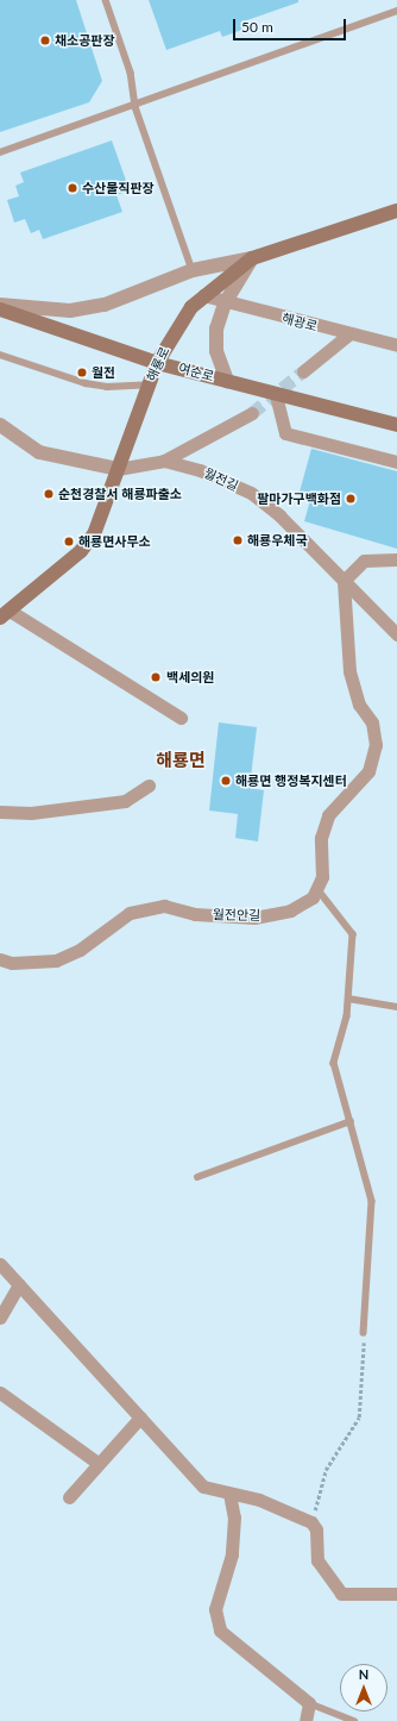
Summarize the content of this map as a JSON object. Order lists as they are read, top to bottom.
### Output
{
  "streets": {
    "main road": ["해룡로", "여순로"],
    "street": ["해광로", "월전길", "월전안길"]
  },
  "crossings": [
    ["해광로", "해룡로"],
    ["해룡로", "여순로"],
    ["해룡로", "월전길"]
  ],
  "districts": ["해룡면"],
  "places": [
    "채소공판장",
    "수산물직판장",
    "월전",
    "순천경찰서 해룡파출소",
    "팔마가구백화점",
    "해룡우체국",
    "해룡면사무소",
    "백세의원",
    "해룡면 행정복지센터"
  ],
  "scale_bar": "50 m",
  "north": "top"
}
